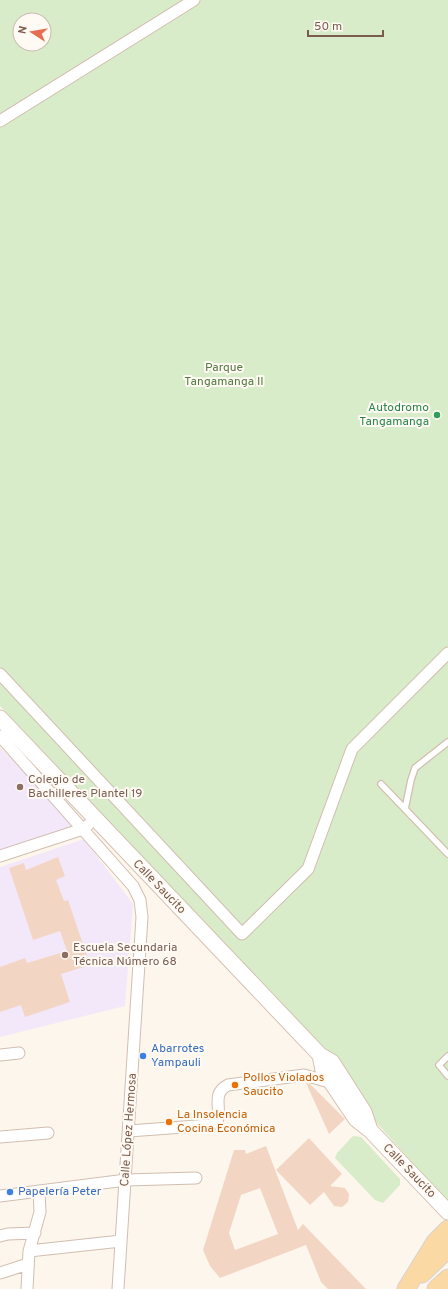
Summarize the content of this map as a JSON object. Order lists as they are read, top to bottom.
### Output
{
  "streets": {
    "street": ["Calle Saucito", "Calle López Hermosa"]
  },
  "crossings": [
    ["Calle Saucito", "Calle López Hermosa"]
  ],
  "parks": ["Parque Tangamanga II"],
  "places": [
    "Autodromo Tangamanga",
    "Colegio de Bachilleres Plantel 19",
    "Escuela Secundaria Técnica Número 68",
    "Abarrotes Yampauli",
    "Pollos Violados Saucito",
    "La Insolencia Cocina Económica",
    "Papelería Peter"
  ],
  "scale_bar": "50 m",
  "north": "left"
}
